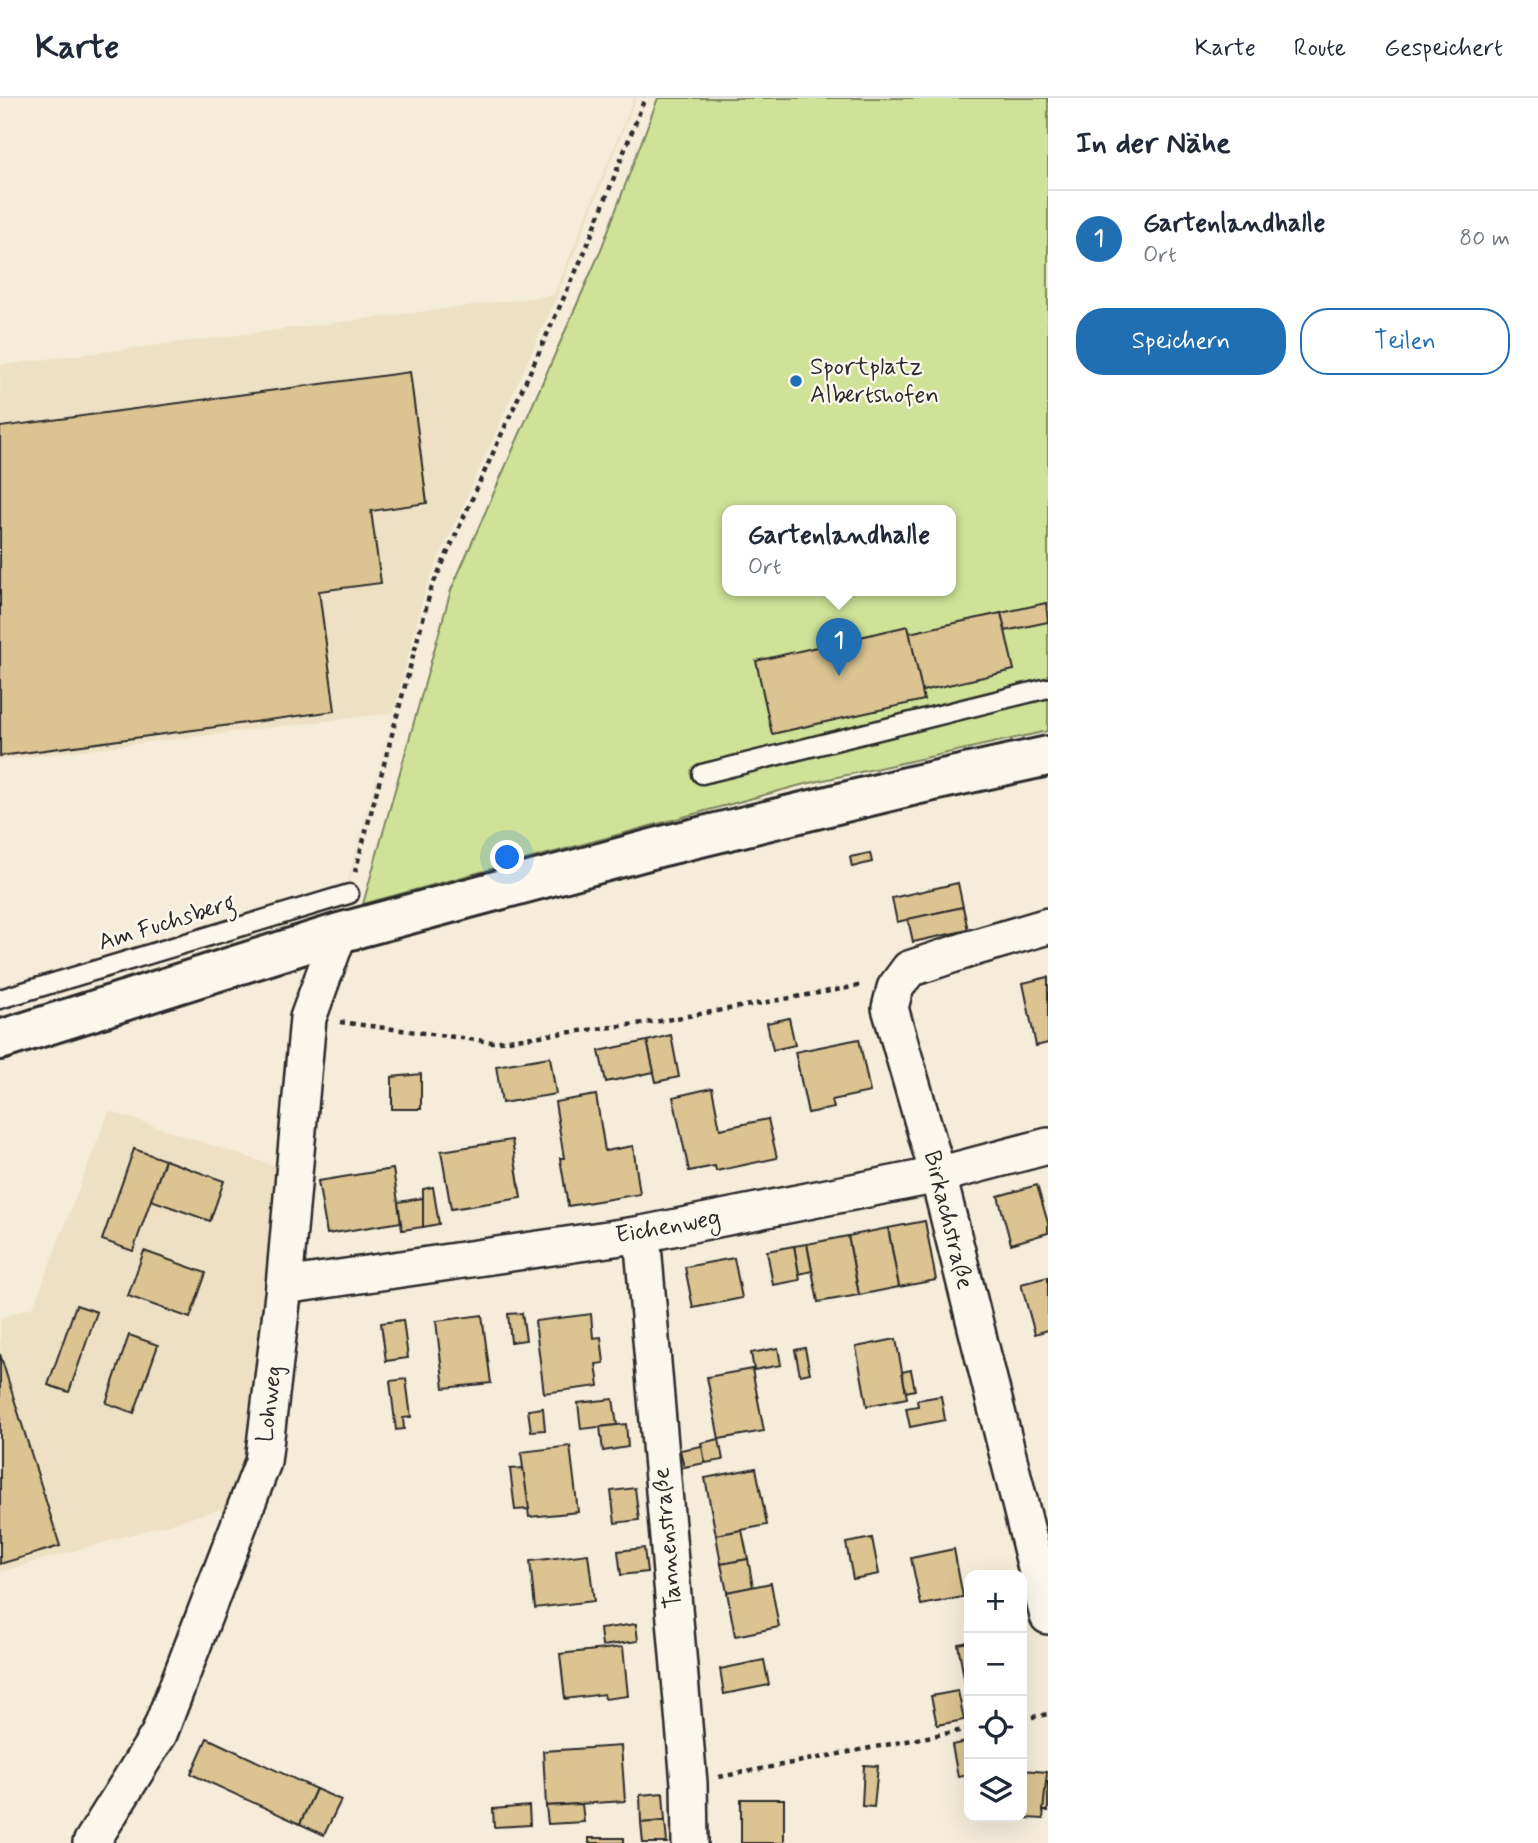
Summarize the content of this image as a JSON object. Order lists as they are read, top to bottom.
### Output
{
  "streets": {
    "street": [
      "Birkachstraße",
      "Eichenweg",
      "Lohweg",
      "Tannenstraße"
    ],
    "lane": ["Am Fuchsberg"]
  },
  "crossings": [
    ["Birkachstraße", "Eichenweg"],
    ["Eichenweg", "Lohweg"],
    ["Eichenweg", "Tannenstraße"]
  ],
  "places": ["Sportplatz Albertshofen"],
  "page": {
    "header": "Karte",
    "nav": ["Karte", "Route", "Gespeichert"],
    "heading": "In der Nähe",
    "list": [
      {
        "mark": "1",
        "name": "Gartenlandhalle",
        "note": "Ort",
        "value": "80 m"
      }
    ],
    "buttons": ["Speichern", "Teilen"],
    "popup": ["Gartenlandhalle", "Ort"],
    "pins": "1",
    "map_buttons": ["+", "−"]
  }
}
